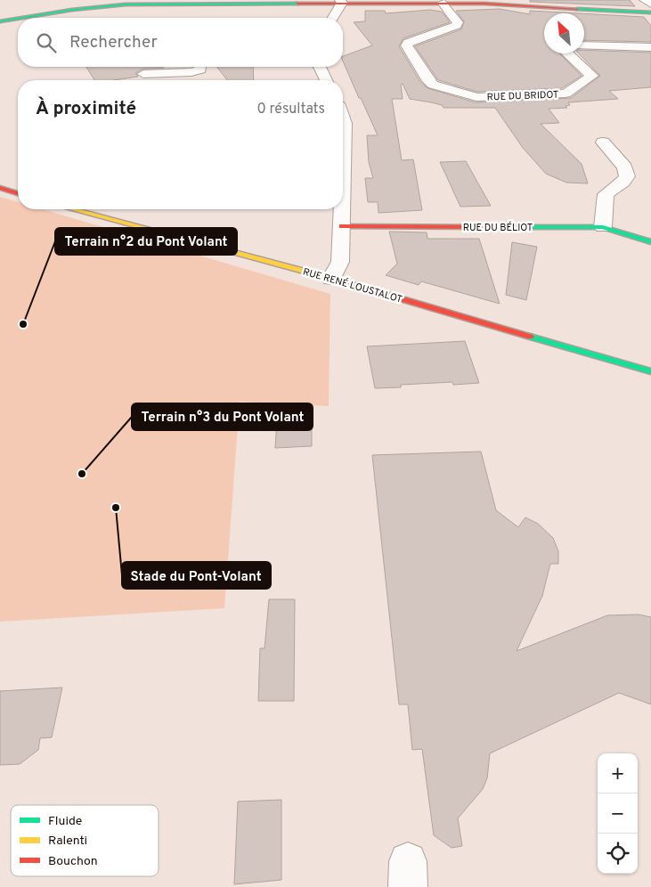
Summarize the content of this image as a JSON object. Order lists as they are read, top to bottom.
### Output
{
  "streets": {
    "street": ["RUE DU BRIDOT", "RUE DU BÉLIOT", "RUE RENÉ LOUSTALOT"]
  },
  "places": ["Terrain n°2 du Pont Volant", "Terrain n°3 du Pont Volant", "Stade du Pont-Volant"],
  "legend": ["Fluide", "Ralenti", "Bouchon"],
  "north": "top left",
  "page": {
    "search": "Rechercher",
    "heading": ["À proximité", "0 résultats"],
    "map_buttons": ["+", "−"]
  }
}
